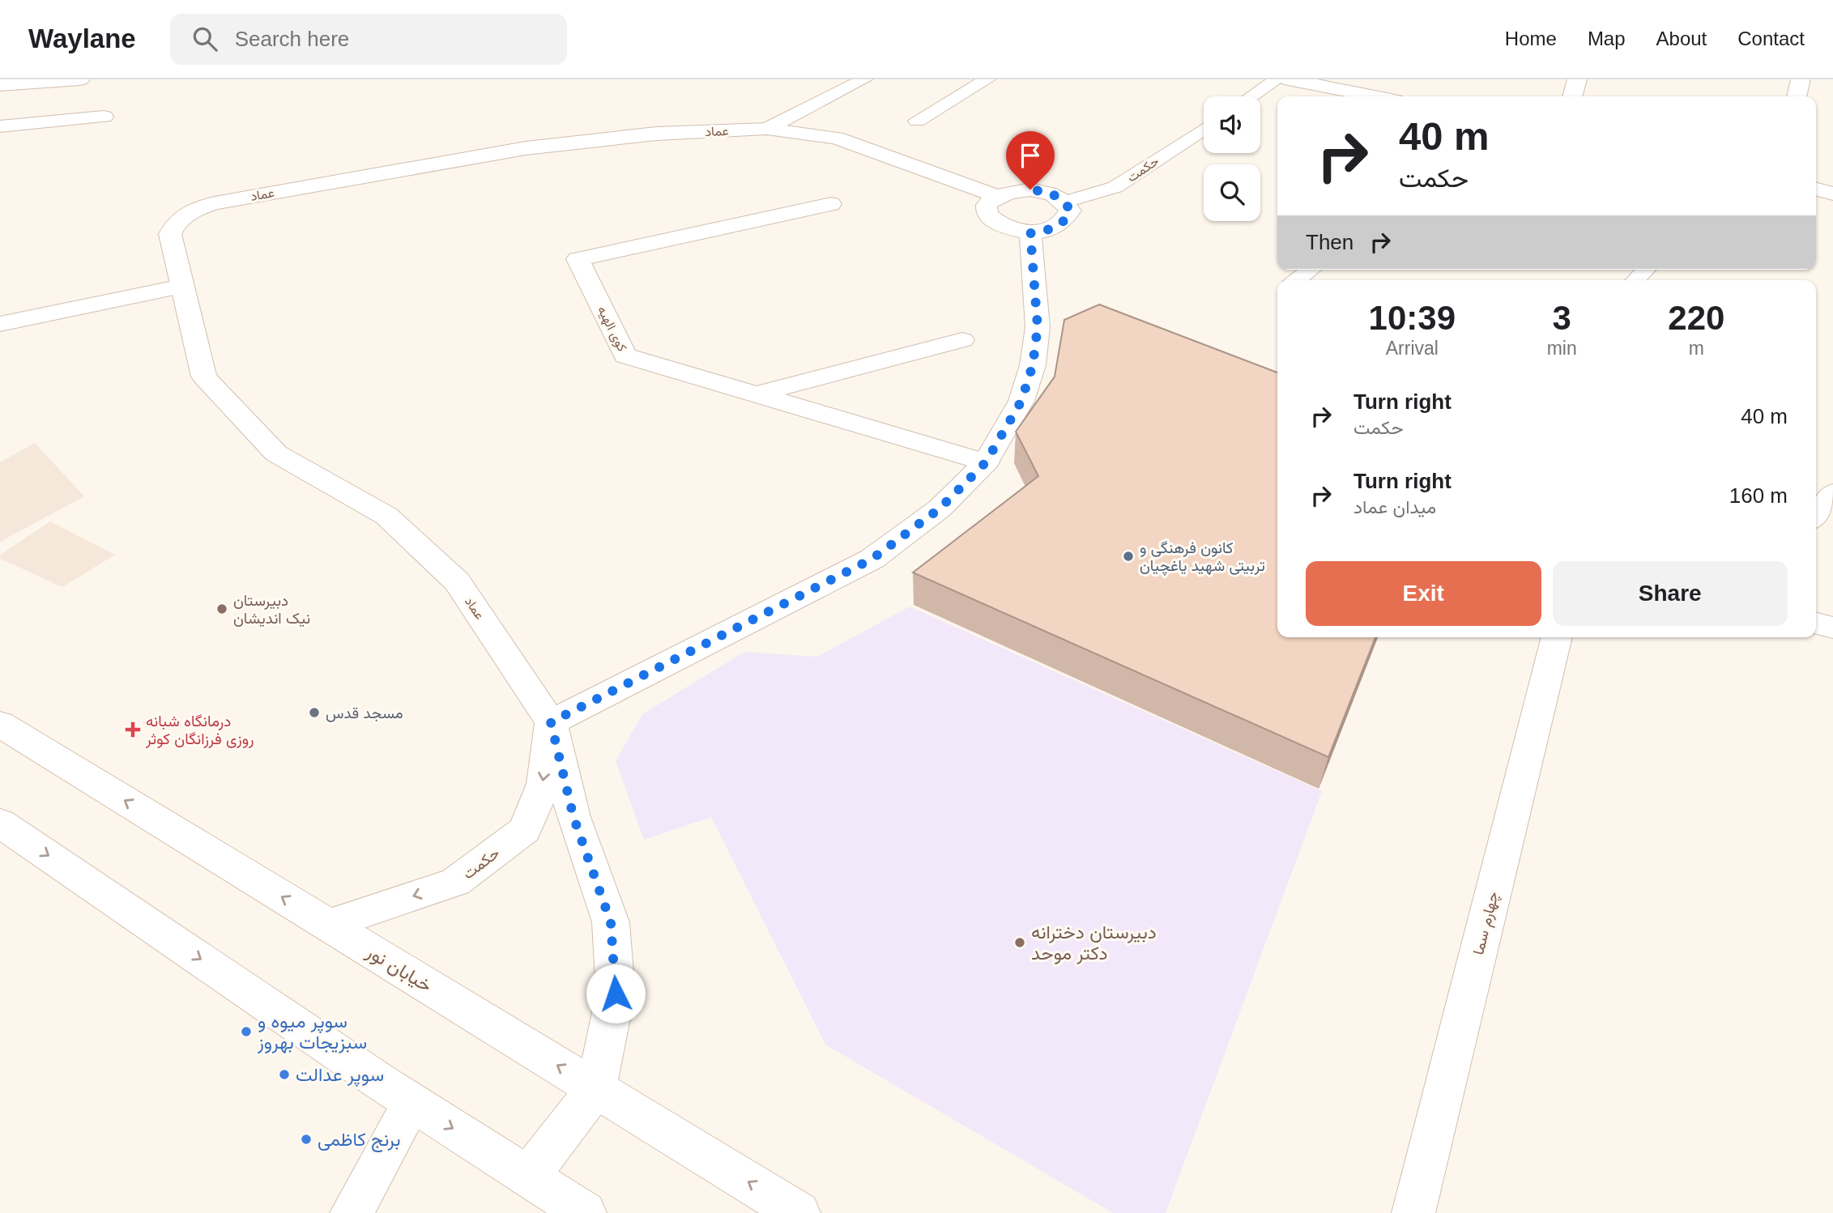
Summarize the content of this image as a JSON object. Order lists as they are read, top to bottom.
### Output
{
  "streets": {
    "street": [
      "عماد",
      "حکمت",
      "کوی الهیه",
      "چهارم سما",
      "خیابان نور"
    ]
  },
  "crossings": [
    ["عماد", "حکمت"],
    ["حکمت", "خیابان نور"]
  ],
  "one_way": ["حکمت"],
  "places": {
    "other": [
      "کانون فرهنگی و تربیتی شهید یاغچیان",
      "دبیرستان نیک اندیشان",
      "مسجد قدس",
      "دبیرستان دخترانه دکتر موحد",
      "سوپر میوه و سبزیجات بهروز",
      "سوپر عدالت",
      "برنج کاظمی"
    ],
    "health": ["درمانگاه شبانه روزی فرزانگان کوثر"]
  },
  "page": {
    "header": "Waylane",
    "search": "Search here",
    "nav": [
      "Home",
      "Map",
      "About",
      "Contact"
    ],
    "turn": ["40 m", "حکمت"],
    "then": "Then",
    "eta": [
      "10:39",
      "Arrival",
      "3",
      "min",
      "220",
      "m"
    ],
    "list": [
      {
        "name": "Turn right",
        "note": "حکمت",
        "value": "40 m"
      },
      {
        "name": "Turn right",
        "note": "میدان عماد",
        "value": "160 m"
      }
    ],
    "buttons": ["Exit", "Share"]
  }
}
